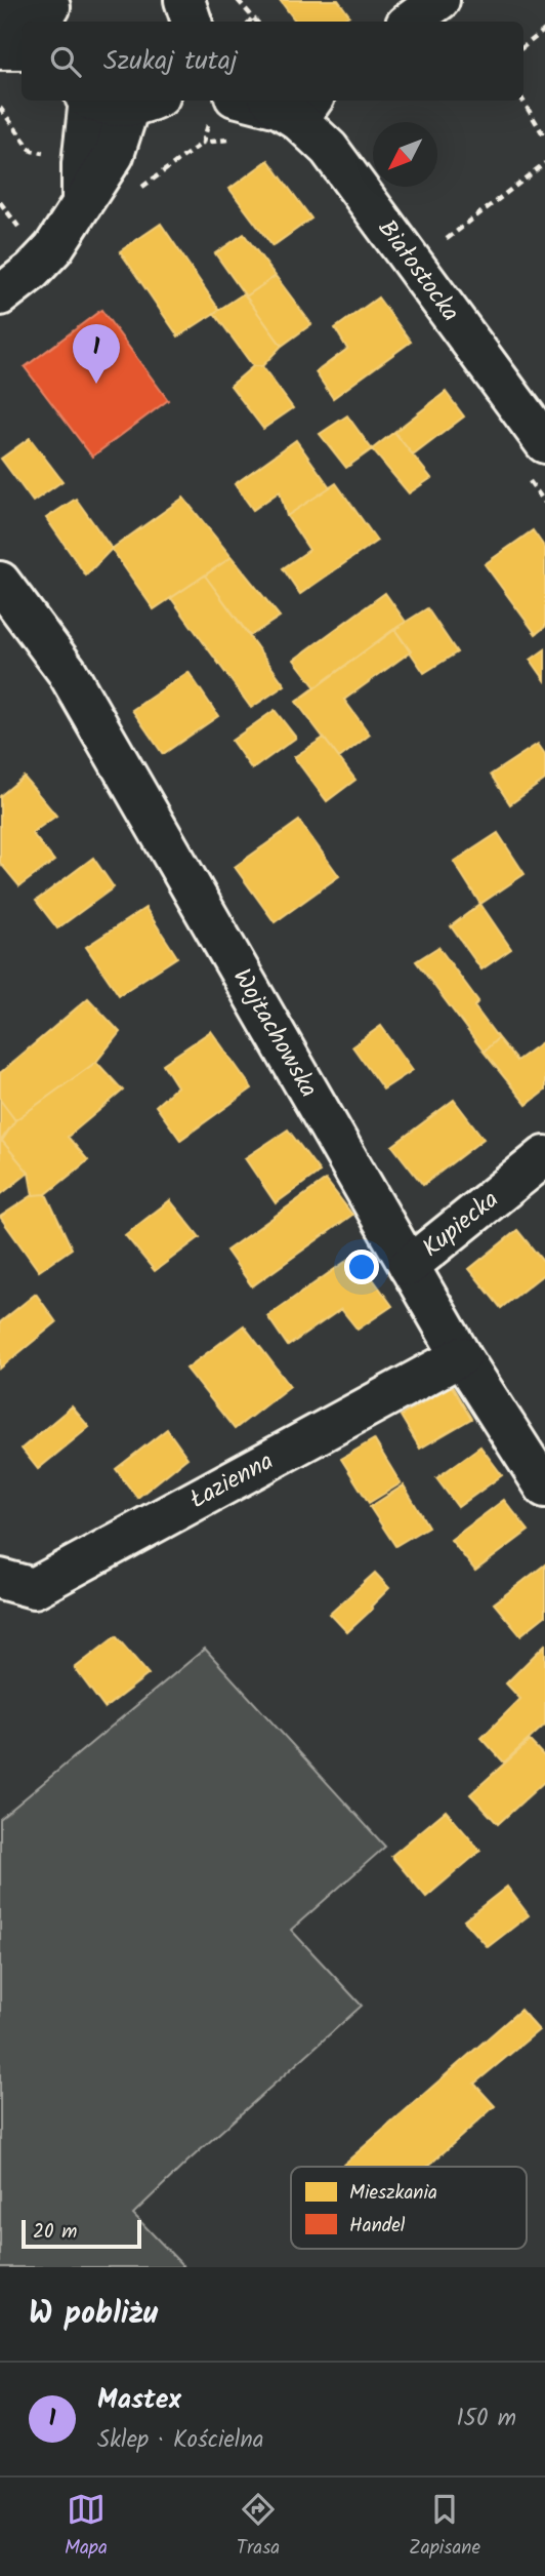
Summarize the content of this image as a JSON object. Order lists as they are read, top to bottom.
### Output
{
  "streets": {
    "street": [
      "Białostocka",
      "Wojtachowska",
      "Kupiecka",
      "Łazienna"
    ]
  },
  "crossings": [
    ["Wojtachowska", "Kupiecka"],
    ["Wojtachowska", "Łazienna"]
  ],
  "legend": ["Mieszkania", "Handel"],
  "scale_bar": "20 m",
  "north": "bottom left",
  "page": {
    "search": "Szukaj tutaj",
    "pins": "1",
    "scale": "20 m",
    "heading": "W pobliżu",
    "list": [
      {
        "mark": "1",
        "name": "Mastex",
        "note": "Sklep · Kościelna",
        "value": "150 m"
      }
    ],
    "nav": ["Mapa", "Trasa", "Zapisane"]
  }
}
